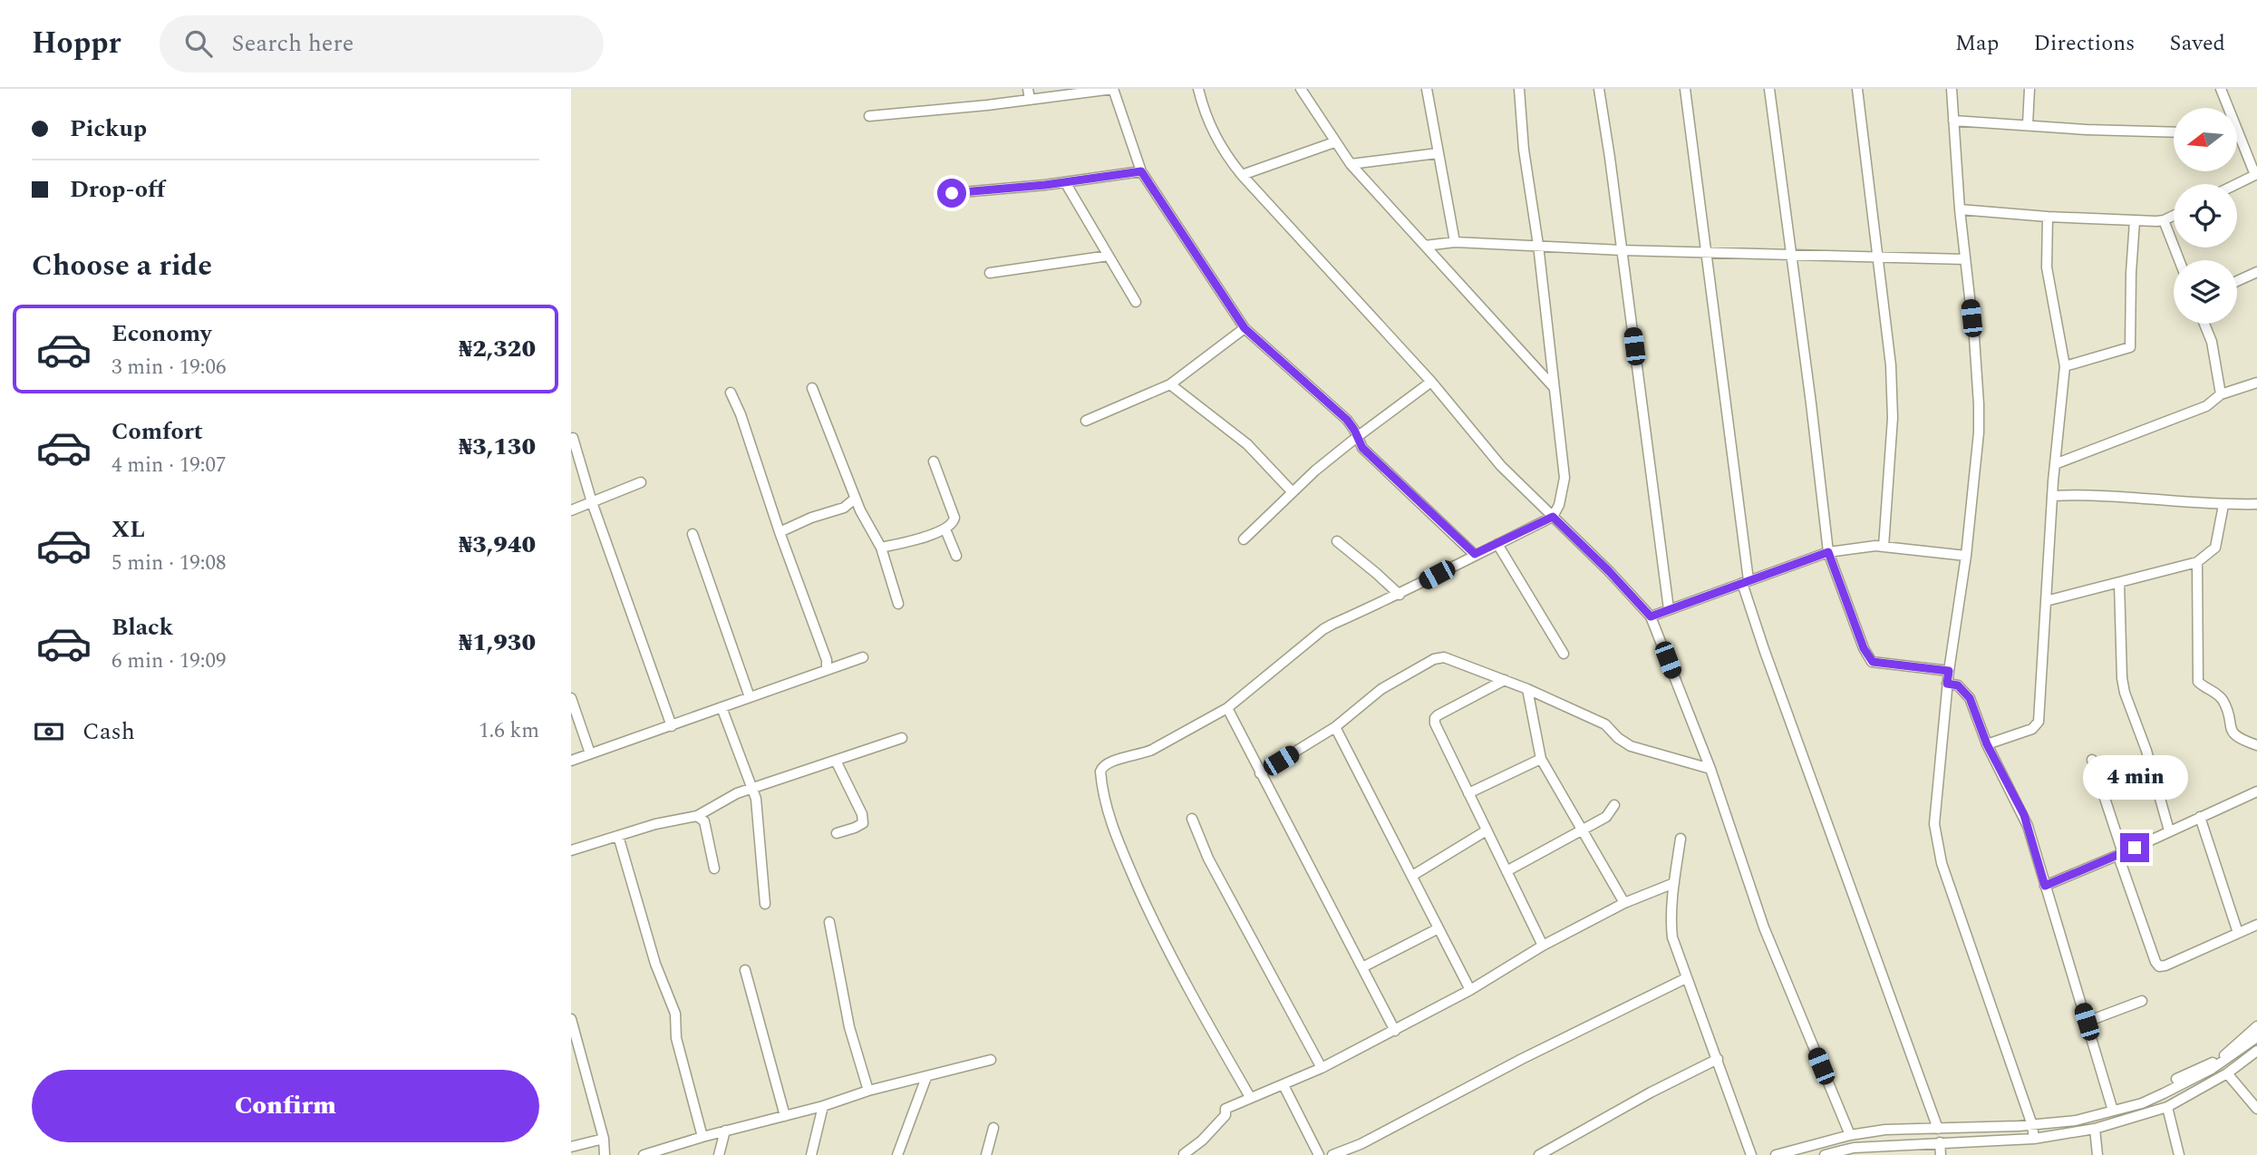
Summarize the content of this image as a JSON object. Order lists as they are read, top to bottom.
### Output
{
  "north": "left",
  "page": {
    "header": "Hoppr",
    "search": "Search here",
    "nav": ["Map", "Directions", "Saved"],
    "banner": ["Pickup", "Drop-off"],
    "heading": "Choose a ride",
    "list": [
      {
        "name": "Economy",
        "note": "3 min · 19:06",
        "value": "₦2,320"
      },
      {
        "name": "Comfort",
        "note": "4 min · 19:07",
        "value": "₦3,130"
      },
      {
        "name": "XL",
        "note": "5 min · 19:08",
        "value": "₦3,940"
      },
      {
        "name": "Black",
        "note": "6 min · 19:09",
        "value": "₦1,930"
      }
    ],
    "pay": ["Cash", "1.6 km"],
    "bubble": "4 min",
    "buttons": "Confirm"
  }
}
